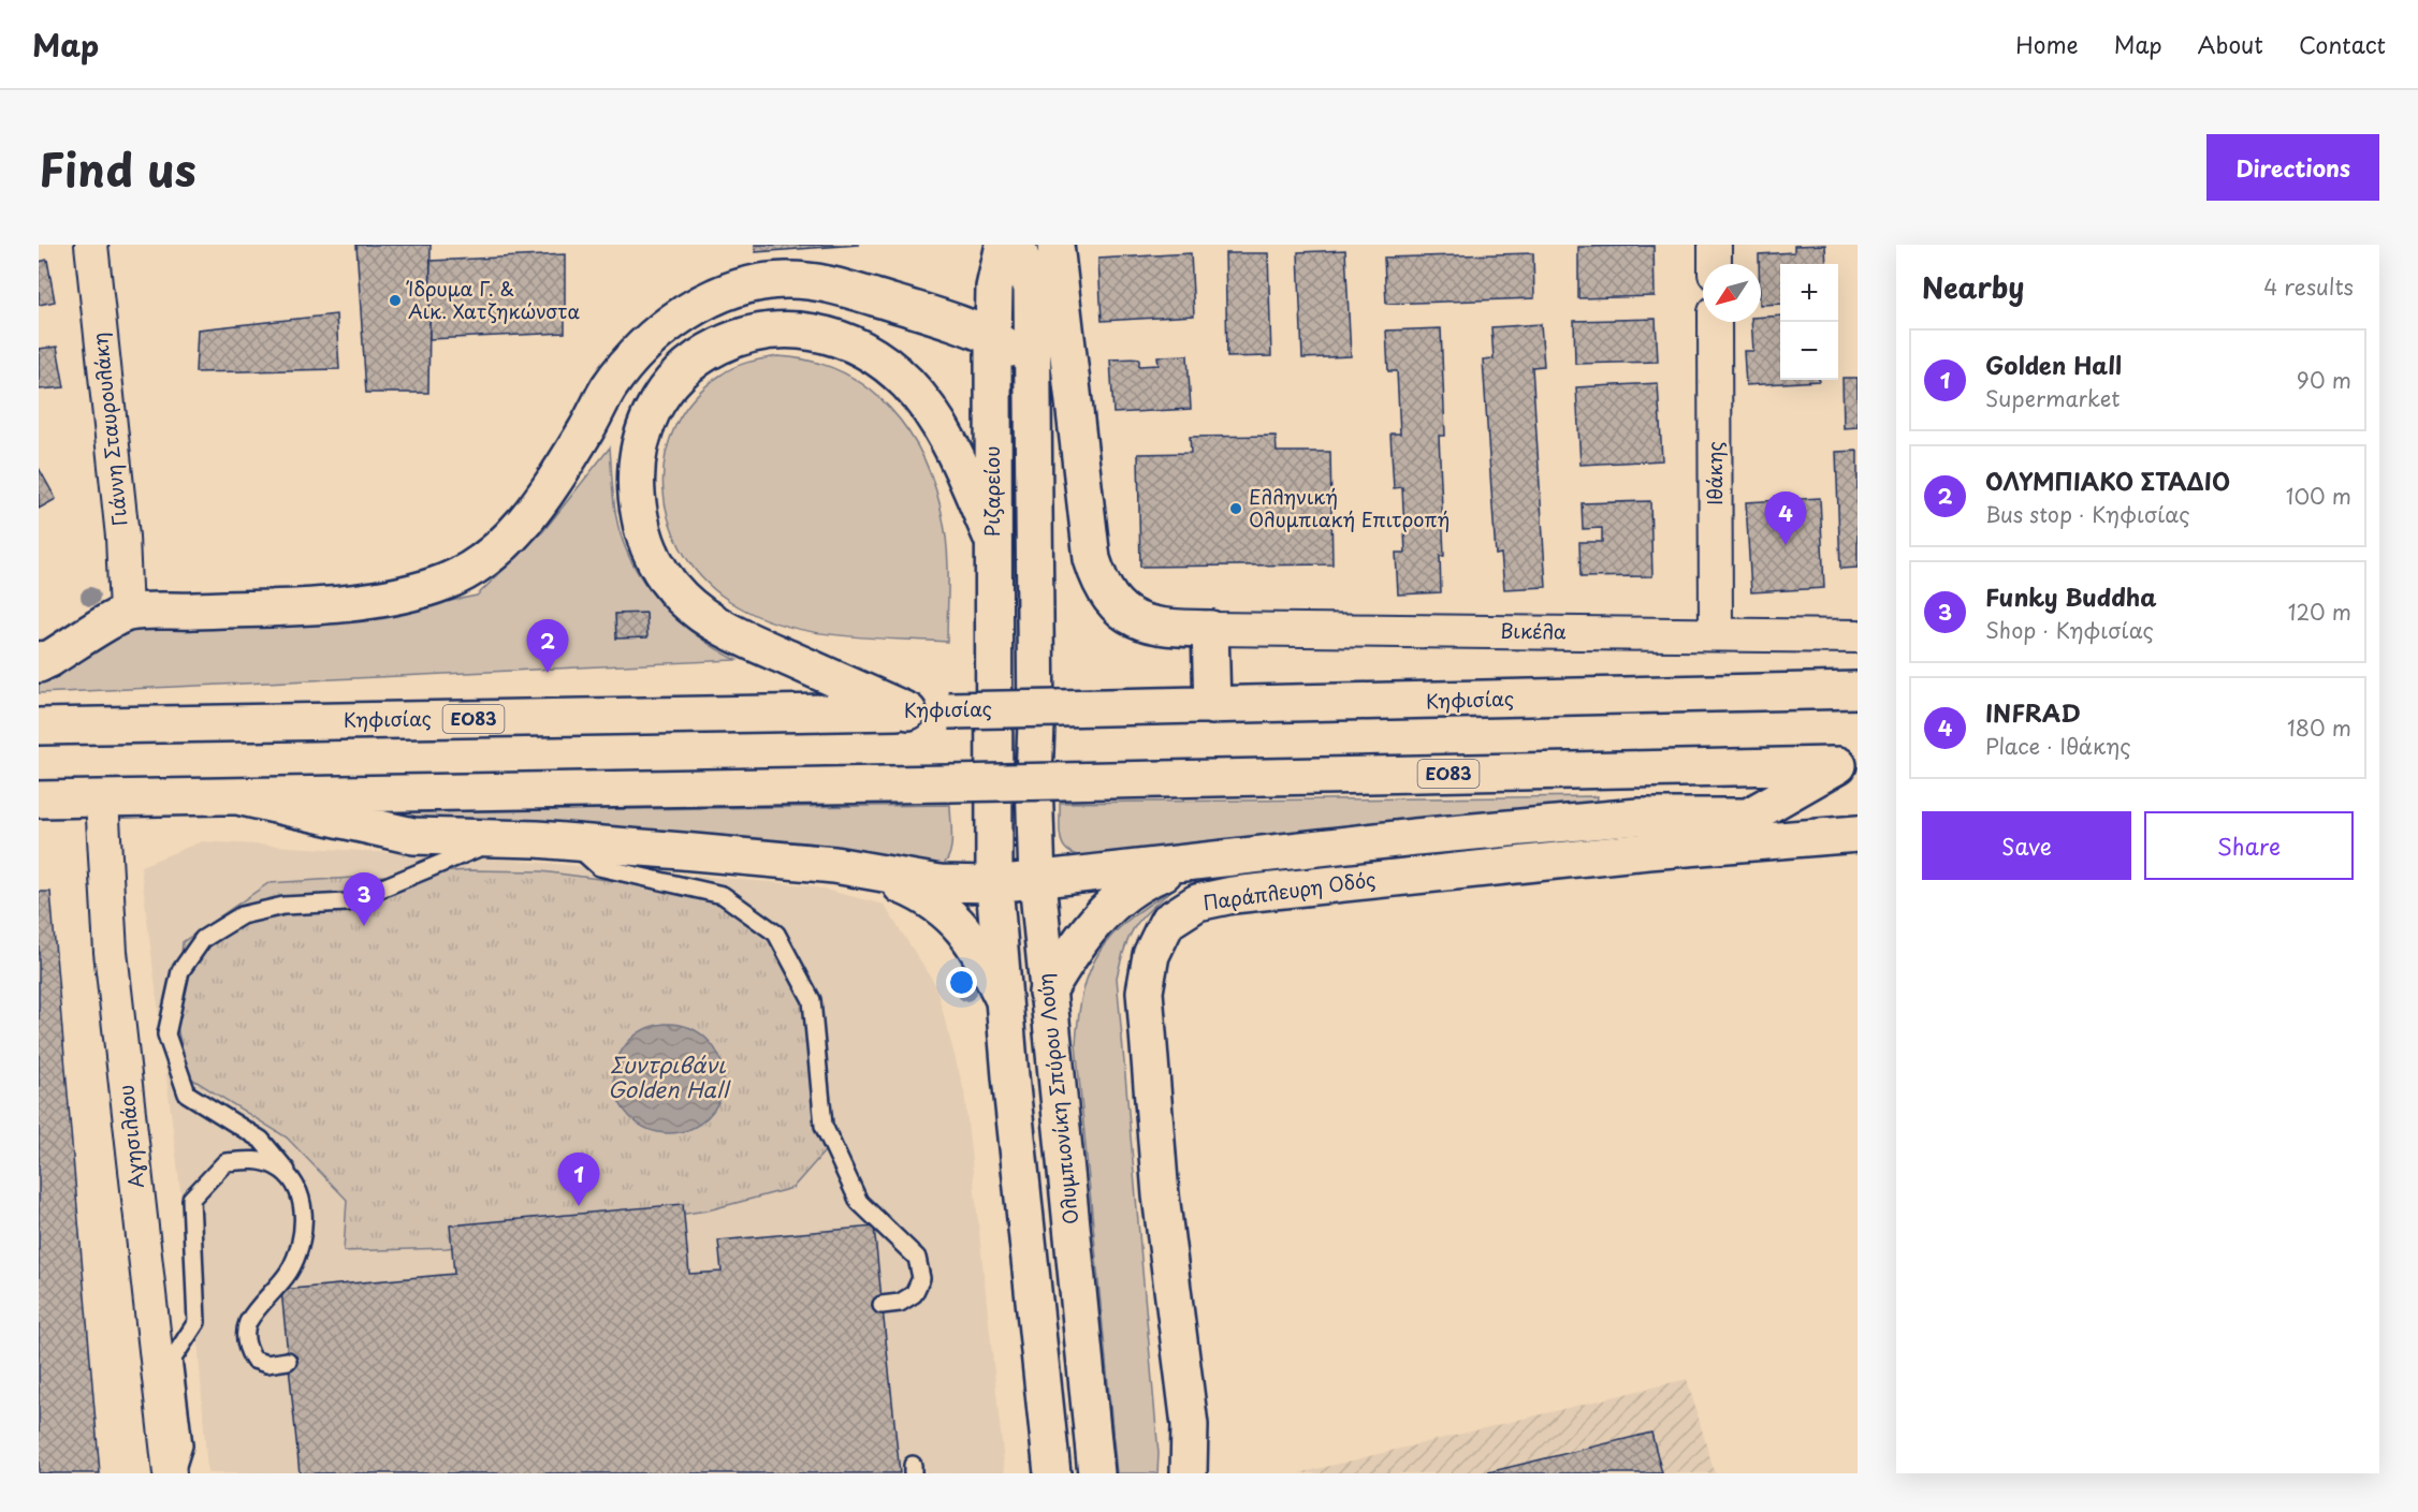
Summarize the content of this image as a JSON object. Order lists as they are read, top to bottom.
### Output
{
  "streets": {
    "main road": [
      "Ριζαρείου",
      "Κηφισίας",
      "ΕΟ83",
      "Παράπλευρη Οδός",
      "Ολυμπιονίκη Σπύρου Λούη"
    ],
    "street": [
      "Γιάννη Σταυρουλάκη",
      "Ιθάκης",
      "Βικέλα",
      "Αγησιλάου"
    ]
  },
  "crossings": [
    ["Ιθάκης", "Βικέλα"],
    ["Κηφισίας", "Ολυμπιονίκη Σπύρου Λούη"],
    ["ΕΟ83", "Αγησιλάου"]
  ],
  "water": ["Συντριβάνι Golden Hall"],
  "places": ["Ίδρυμα Γ. & Αικ. Χατζηκώνστα", "Ελληνική Ολυμπιακή Επιτροπή"],
  "north": "bottom left",
  "page": {
    "header": "Map",
    "nav": [
      "Home",
      "Map",
      "About",
      "Contact"
    ],
    "title": "Find us",
    "buttons": [
      "Directions",
      ["Save", "Share"]
    ],
    "heading": ["Nearby", "4 results"],
    "map_buttons": ["+", "−"],
    "list": [
      {
        "mark": "1",
        "name": "Golden Hall",
        "note": "Supermarket",
        "value": "90 m"
      },
      {
        "mark": "2",
        "name": "ΟΛΥΜΠΙΑΚΟ ΣΤΑΔΙΟ",
        "note": "Bus stop · Κηφισίας",
        "value": "100 m"
      },
      {
        "mark": "3",
        "name": "Funky Buddha",
        "note": "Shop · Κηφισίας",
        "value": "120 m"
      },
      {
        "mark": "4",
        "name": "INFRAD",
        "note": "Place · Ιθάκης",
        "value": "180 m"
      }
    ],
    "pins": [
      "4",
      "2",
      "3",
      "1"
    ]
  }
}
